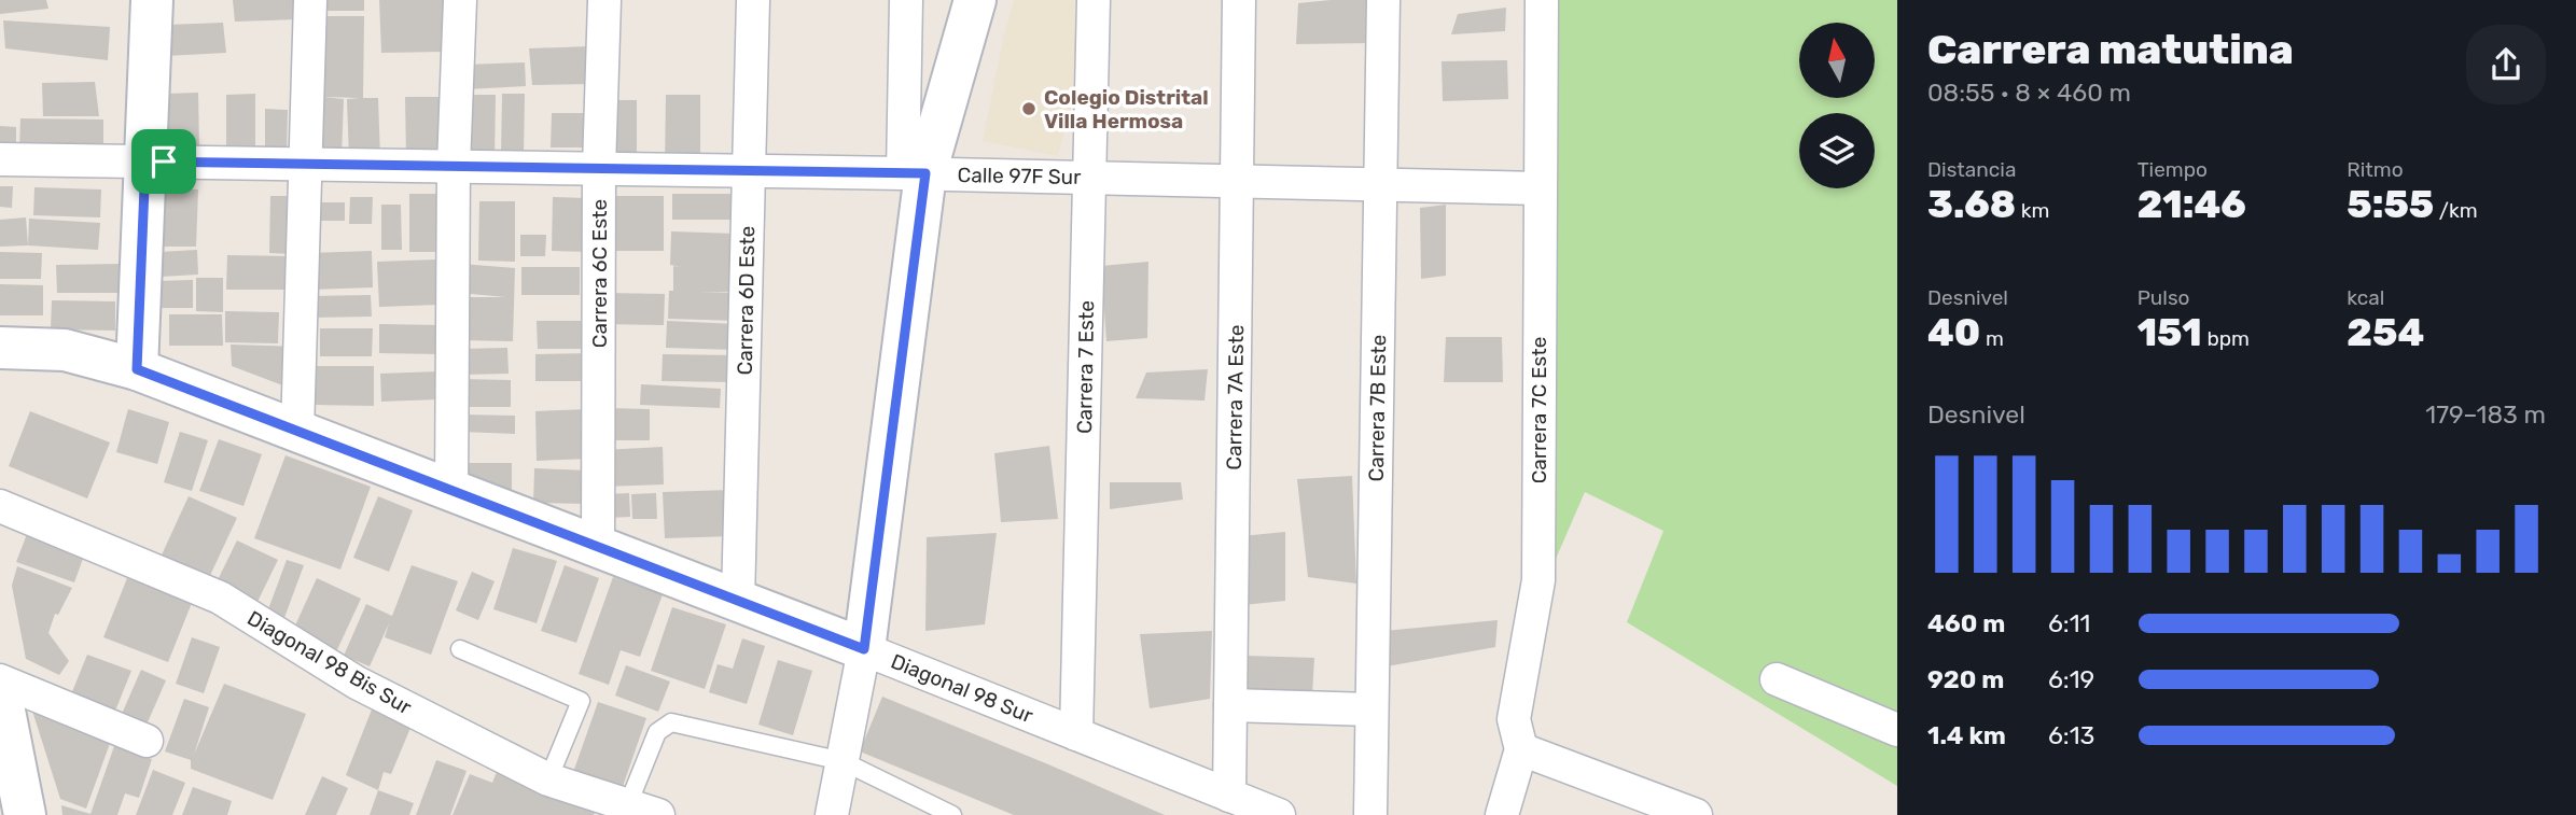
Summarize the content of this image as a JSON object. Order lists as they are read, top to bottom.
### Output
{
  "streets": {
    "street": [
      "Calle 97F Sur",
      "Carrera 6C Este",
      "Carrera 6D Este",
      "Carrera 7 Este",
      "Carrera 7A Este",
      "Carrera 7B Este",
      "Carrera 7C Este",
      "Diagonal 98 Bis Sur",
      "Diagonal 98 Sur"
    ]
  },
  "crossings": [
    ["Calle 97F Sur", "Carrera 6C Este"],
    ["Calle 97F Sur", "Carrera 6D Este"],
    ["Calle 97F Sur", "Carrera 7 Este"],
    ["Calle 97F Sur", "Carrera 7A Este"],
    ["Calle 97F Sur", "Carrera 7B Este"],
    ["Calle 97F Sur", "Carrera 7C Este"],
    ["Carrera 6C Este", "Diagonal 98 Sur"],
    ["Carrera 6D Este", "Diagonal 98 Sur"],
    ["Carrera 7 Este", "Diagonal 98 Sur"],
    ["Carrera 7A Este", "Diagonal 98 Sur"]
  ],
  "places": ["Colegio Distrital Villa Hermosa"],
  "north": "top",
  "page": {
    "heading": ["Carrera matutina", "08:55 · 8 × 460 m"],
    "stats": [
      ["Distancia", "3.68 km"],
      ["Tiempo", "21:46"],
      ["Ritmo", "5:55 /km"],
      ["Desnivel", "40 m"],
      ["Pulso", "151 bpm"],
      ["kcal", "254"]
    ],
    "chart": ["Desnivel", "179–183 m"],
    "list": [
      {
        "name": "460 m",
        "note": "6:11"
      },
      {
        "name": "920 m",
        "note": "6:19"
      },
      {
        "name": "1.4 km",
        "note": "6:13"
      }
    ]
  }
}
